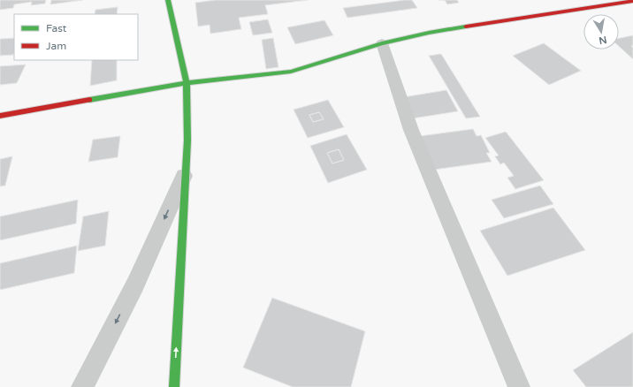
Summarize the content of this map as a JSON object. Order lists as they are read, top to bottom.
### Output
{
  "legend": ["Fast", "Jam"],
  "north": "bottom"
}
